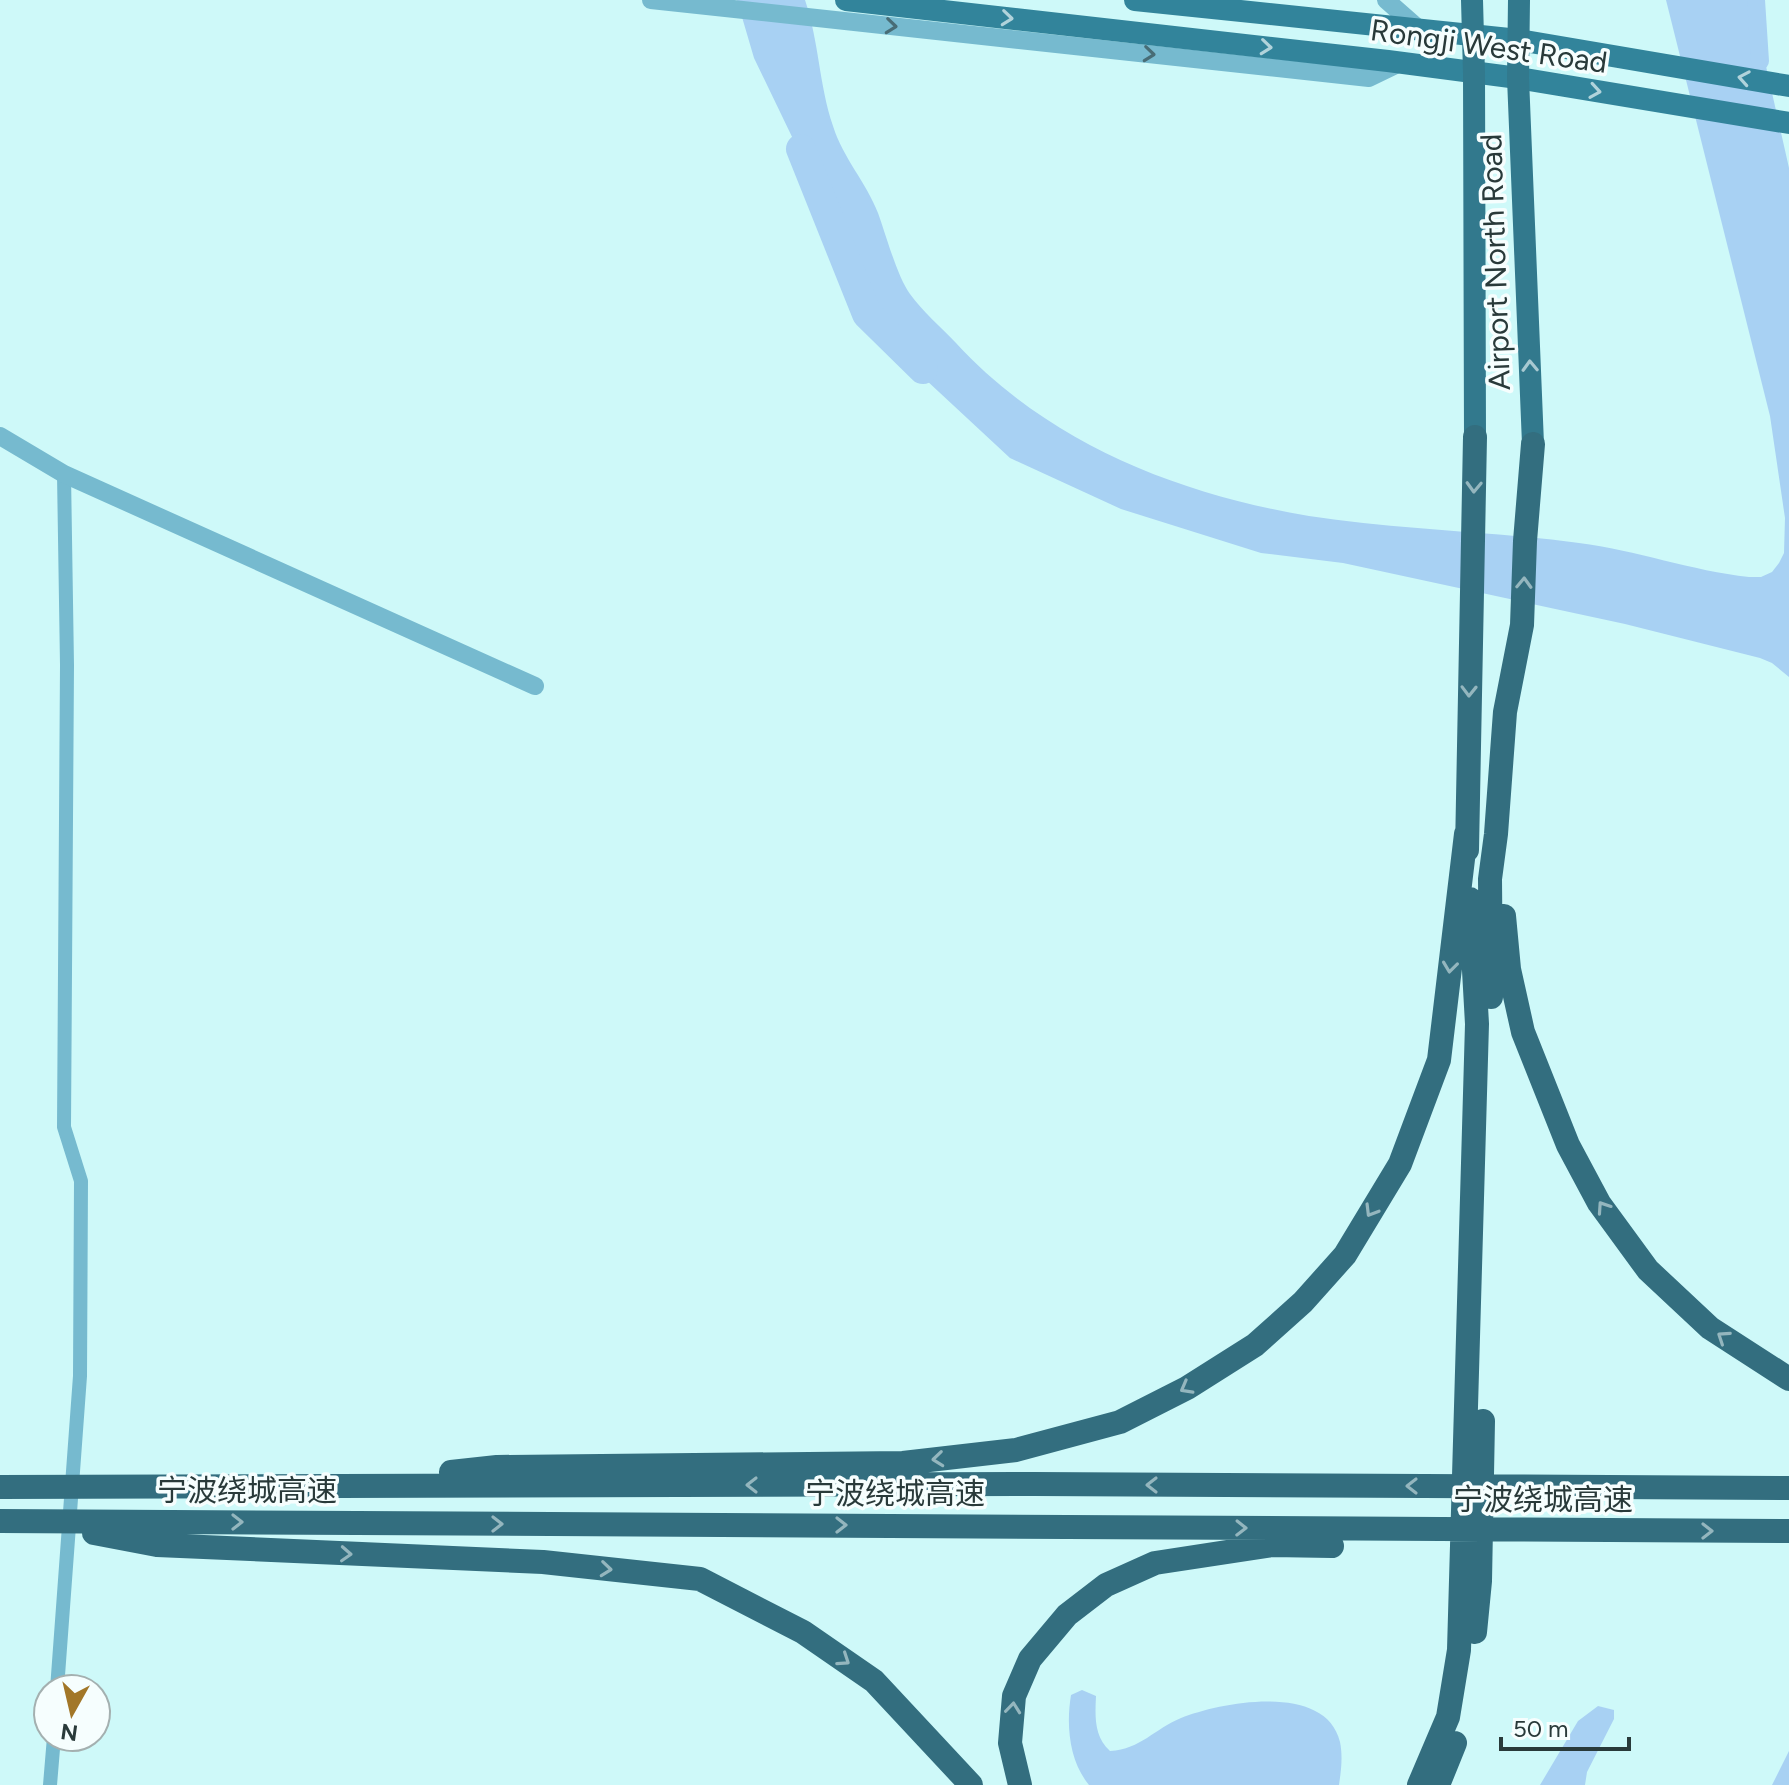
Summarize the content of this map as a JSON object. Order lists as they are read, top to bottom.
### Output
{
  "streets": {
    "highway": ["Airport North Road", "宁波绕城高速"],
    "main road": ["Rongji West Road"]
  },
  "crossings": [
    ["Rongji West Road", "Airport North Road"]
  ],
  "scale_bar": "50 m",
  "north": "bottom"
}
